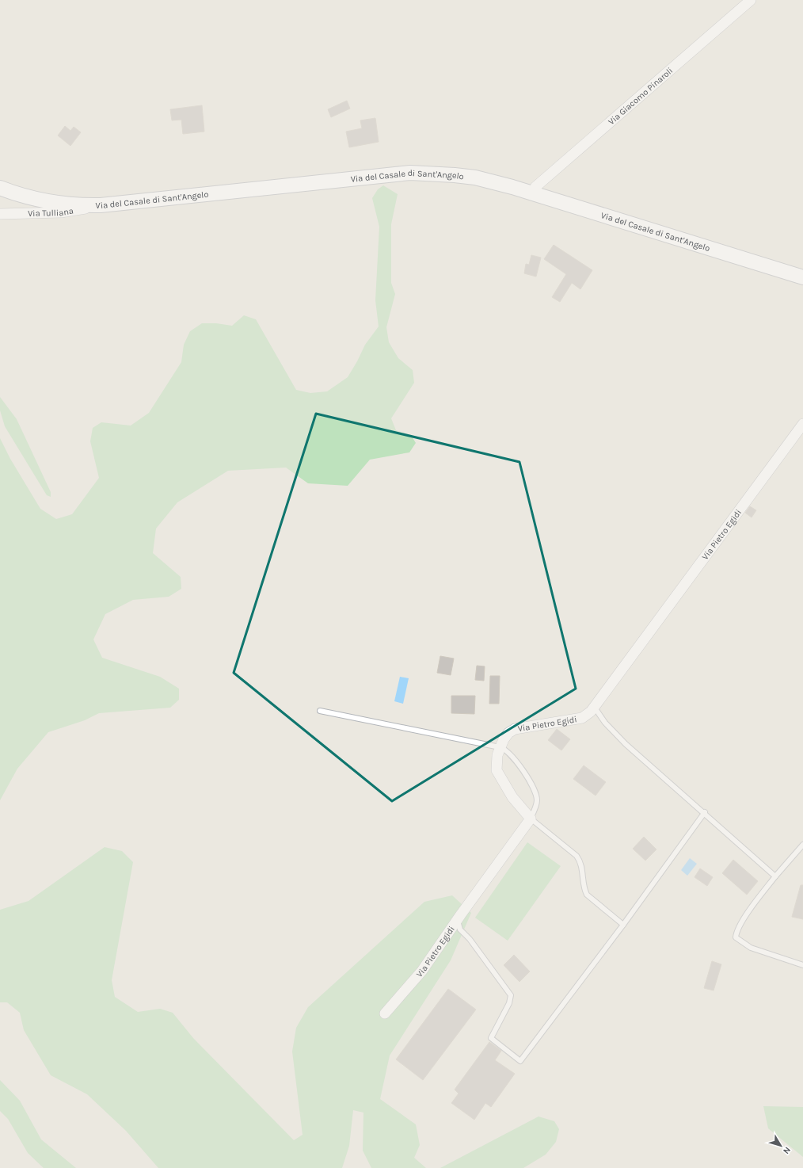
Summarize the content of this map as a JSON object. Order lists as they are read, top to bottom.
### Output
{
  "streets": {
    "main road": ["Via del Casale di Sant'Angelo"],
    "street": ["Via Giacomo Pinaroli", "Via Tulliana", "Via Pietro Egidi"]
  },
  "crossings": [
    ["Via Giacomo Pinaroli", "Via del Casale di Sant'Angelo"],
    ["Via del Casale di Sant'Angelo", "Via Tulliana"]
  ],
  "north": "bottom right"
}
